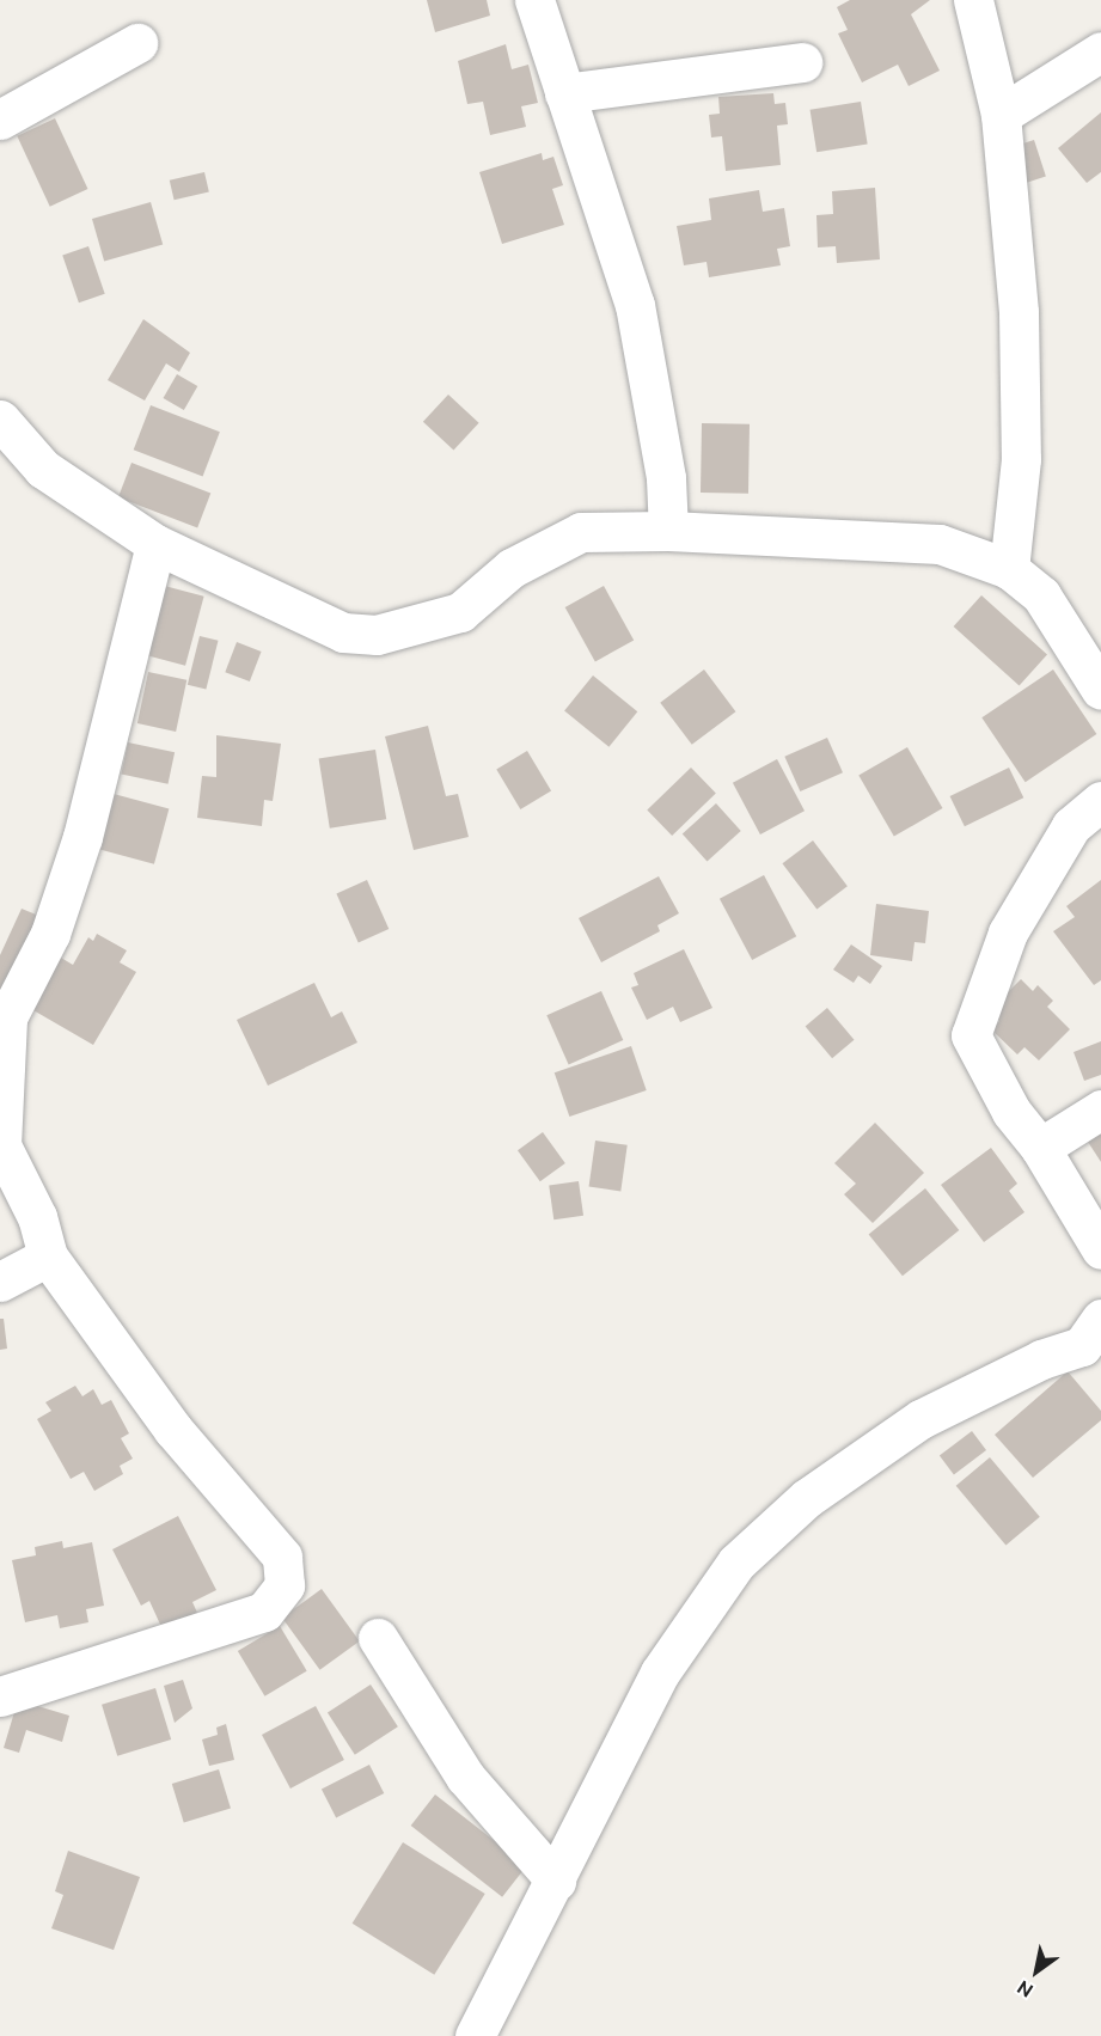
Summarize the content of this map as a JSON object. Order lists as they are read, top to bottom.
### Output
{
  "north": "bottom left"
}
